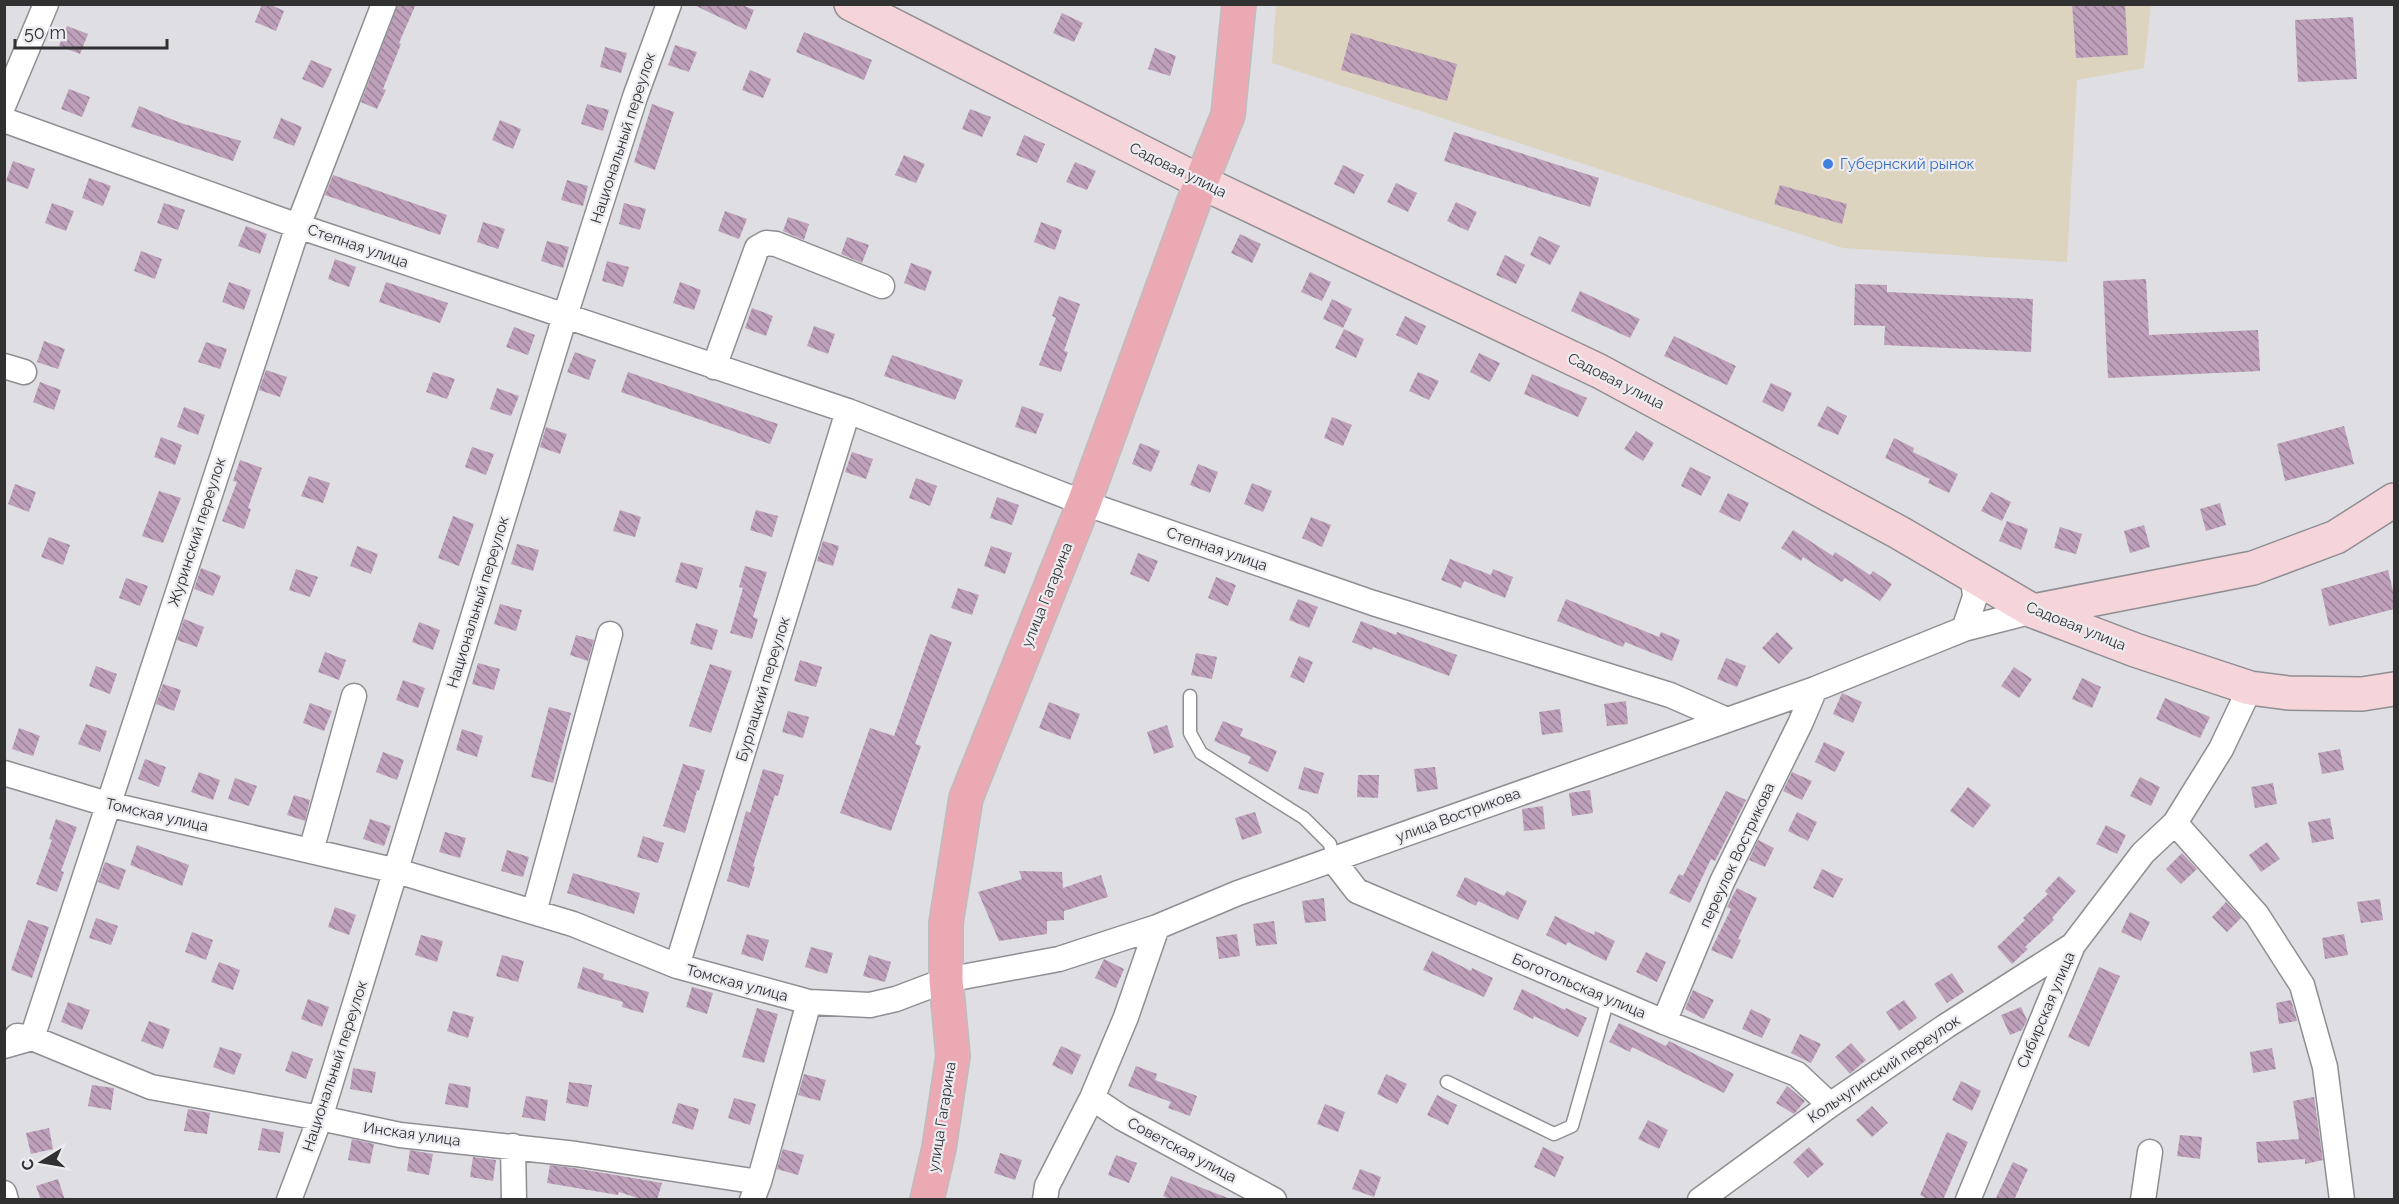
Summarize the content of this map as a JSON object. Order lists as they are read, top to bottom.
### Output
{
  "streets": {
    "main road": ["улица Гагарина"],
    "street": [
      "Национальный переулок",
      "Садовая улица",
      "Степная улица",
      "Журинский переулок",
      "Бурлацкий переулок",
      "Томская улица",
      "улица Вострикова",
      "переулок Вострикова",
      "Боготольская улица",
      "Сибирская улица",
      "Кольчугинский переулок",
      "Инская улица",
      "Советская улица"
    ]
  },
  "crossings": [
    ["Национальный переулок", "Степная улица"],
    ["Национальный переулок", "Томская улица"],
    ["Национальный переулок", "Инская улица"],
    ["Садовая улица", "улица Гагарина"],
    ["Садовая улица", "улица Вострикова"],
    ["Садовая улица", "Сибирская улица"],
    ["Степная улица", "Журинский переулок"],
    ["Степная улица", "улица Гагарина"],
    ["Степная улица", "Бурлацкий переулок"],
    ["Степная улица", "улица Вострикова"],
    ["Журинский переулок", "Томская улица"],
    ["Журинский переулок", "Инская улица"],
    ["улица Гагарина", "Томская улица"],
    ["улица Гагарина", "улица Вострикова"],
    ["Бурлацкий переулок", "Томская улица"],
    ["Томская улица", "улица Вострикова"],
    ["улица Вострикова", "переулок Вострикова"],
    ["улица Вострикова", "Боготольская улица"],
    ["переулок Вострикова", "Боготольская улица"],
    ["Боготольская улица", "Кольчугинский переулок"],
    ["Сибирская улица", "Кольчугинский переулок"]
  ],
  "places": ["Губернский рынок"],
  "scale_bar": "50 m",
  "north": "left"
}
